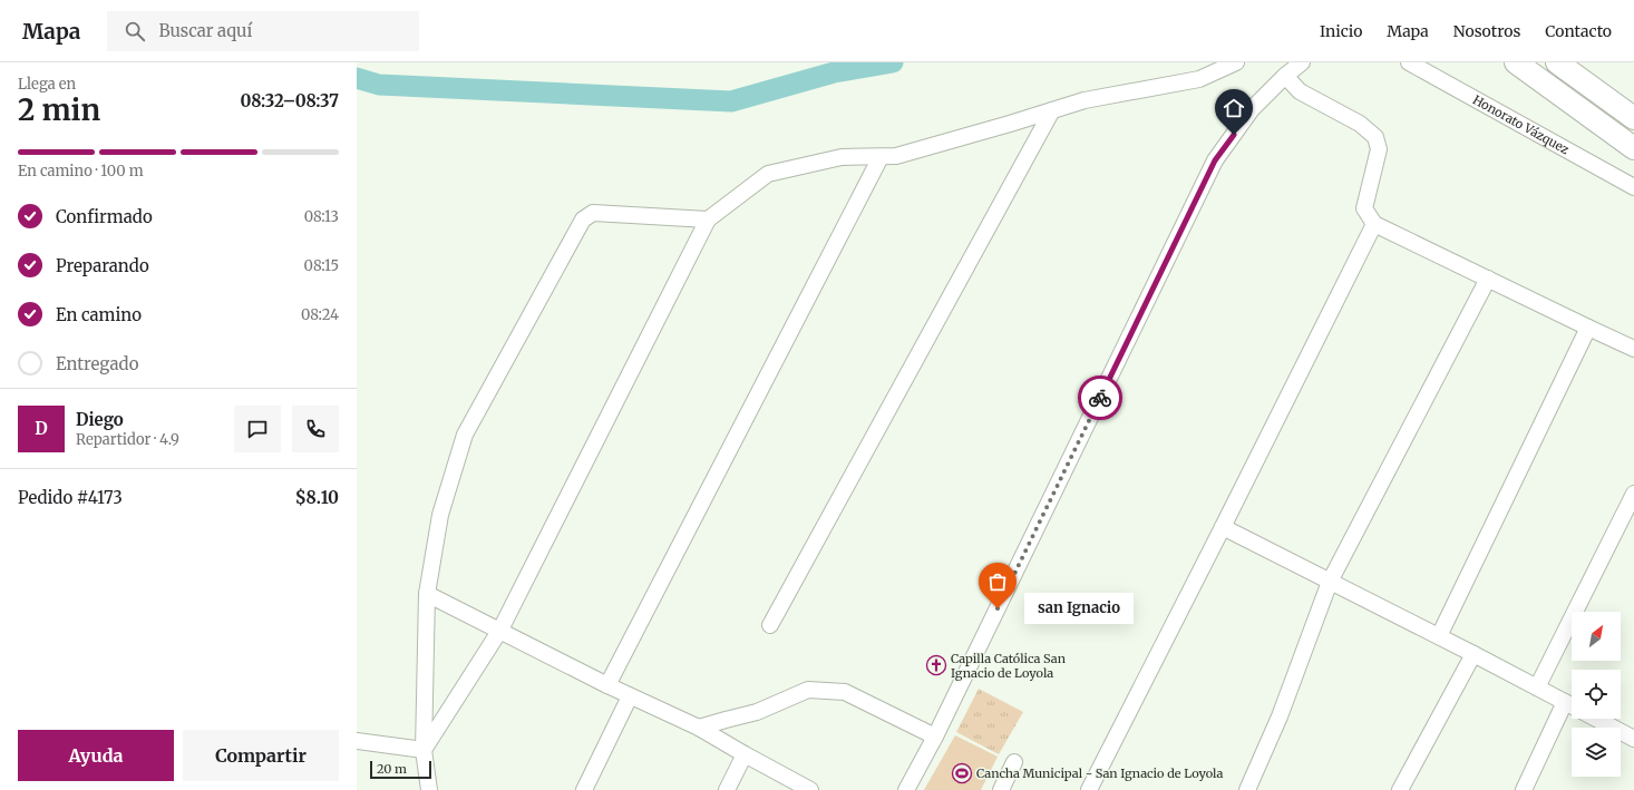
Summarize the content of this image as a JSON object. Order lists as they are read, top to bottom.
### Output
{
  "streets": {
    "street": ["Honorato Vázquez"]
  },
  "places": {
    "other": ["san Ignacio"],
    "church": ["Capilla Católica San Ignacio de Loyola"],
    "sports": ["Cancha Municipal - San Ignacio de Loyola"]
  },
  "scale_bar": "20 m",
  "north": "top right",
  "page": {
    "header": "Mapa",
    "search": "Buscar aquí",
    "nav": [
      "Inicio",
      "Mapa",
      "Nosotros",
      "Contacto"
    ],
    "heading": ["2 min", "Llega en", "08:32–08:37"],
    "panel": [
      "Diego",
      "Repartidor · 4.9",
      "Pedido #4173",
      "$8.10"
    ],
    "bar": "En camino · 100 m",
    "list": [
      ["Confirmado", "08:13"],
      ["Preparando", "08:15"],
      ["En camino", "08:24"],
      "Entregado"
    ],
    "round": "D",
    "bubble": "san Ignacio",
    "buttons": ["Ayuda", "Compartir"],
    "scale": "20 m"
  }
}
